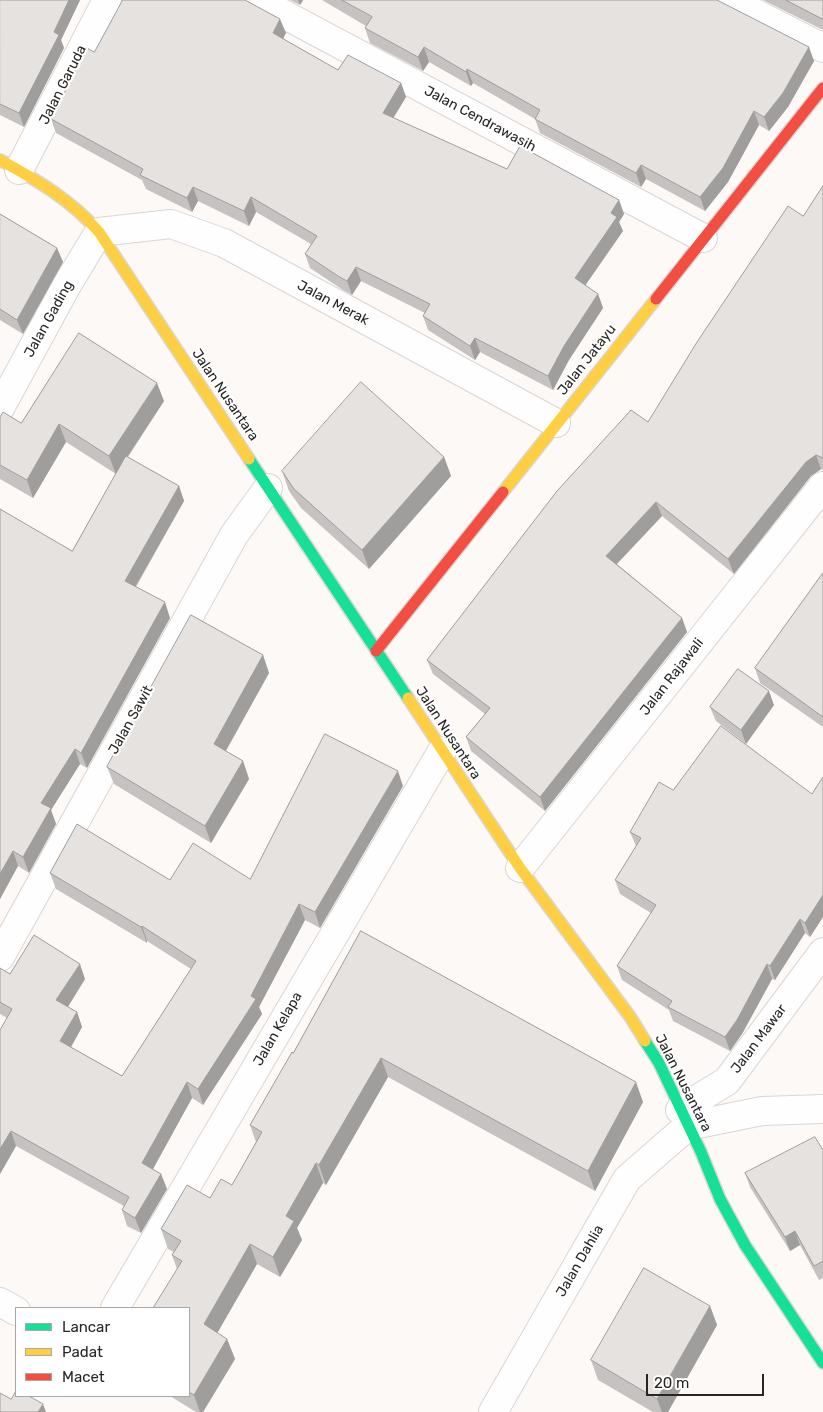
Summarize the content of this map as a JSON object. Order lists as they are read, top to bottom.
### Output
{
  "streets": {
    "main road": ["Jalan Jatayu", "Jalan Nusantara"],
    "street": [
      "Jalan Garuda",
      "Jalan Cendrawasih",
      "Jalan Merak",
      "Jalan Gading",
      "Jalan Rajawali",
      "Jalan Sawit",
      "Jalan Kelapa",
      "Jalan Mawar",
      "Jalan Dahlia"
    ]
  },
  "crossings": [
    ["Jalan Garuda", "Jalan Nusantara"],
    ["Jalan Cendrawasih", "Jalan Jatayu"],
    ["Jalan Merak", "Jalan Gading"],
    ["Jalan Merak", "Jalan Jatayu"],
    ["Jalan Merak", "Jalan Nusantara"],
    ["Jalan Gading", "Jalan Nusantara"],
    ["Jalan Jatayu", "Jalan Nusantara"],
    ["Jalan Nusantara", "Jalan Rajawali"],
    ["Jalan Nusantara", "Jalan Sawit"],
    ["Jalan Nusantara", "Jalan Kelapa"],
    ["Jalan Nusantara", "Jalan Mawar"],
    ["Jalan Nusantara", "Jalan Dahlia"],
    ["Jalan Mawar", "Jalan Dahlia"]
  ],
  "legend": ["Lancar", "Padat", "Macet"],
  "scale_bar": "20 m"
}
